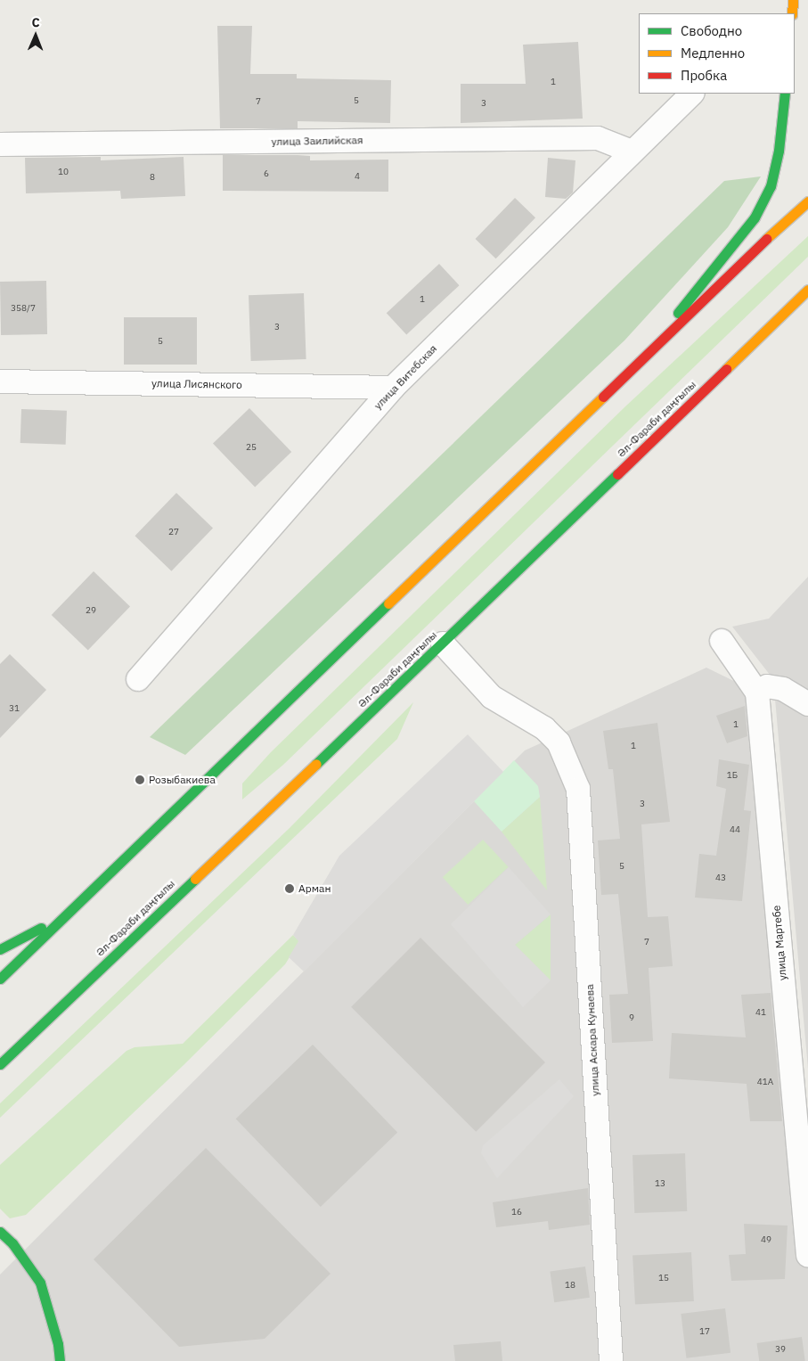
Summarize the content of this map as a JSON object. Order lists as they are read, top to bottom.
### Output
{
  "streets": {
    "main road": ["Әл-Фараби даңғылы"],
    "street": [
      "улица Заилийская",
      "улица Витебская",
      "улица Лисянского",
      "улица Мартебе",
      "улица Аскара Кунаева"
    ]
  },
  "crossings": [
    ["улица Заилийская", "улица Витебская"],
    ["улица Витебская", "улица Лисянского"],
    ["Әл-Фараби даңғылы", "улица Аскара Кунаева"]
  ],
  "places": ["Розыбакиева", "Арман"],
  "house_numbers": [
    "1",
    "5",
    "7",
    "3",
    "10",
    "6",
    "4",
    "8",
    "1",
    "358/7",
    "3",
    "5",
    "25",
    "27",
    "29",
    "31",
    "1",
    "1",
    "1Б",
    "3",
    "44",
    "5",
    "43",
    "7",
    "41",
    "9",
    "41А",
    "13",
    "16",
    "49",
    "15",
    "18",
    "17",
    "39"
  ],
  "legend": ["Свободно", "Медленно", "Пробка"],
  "north": "top"
}
